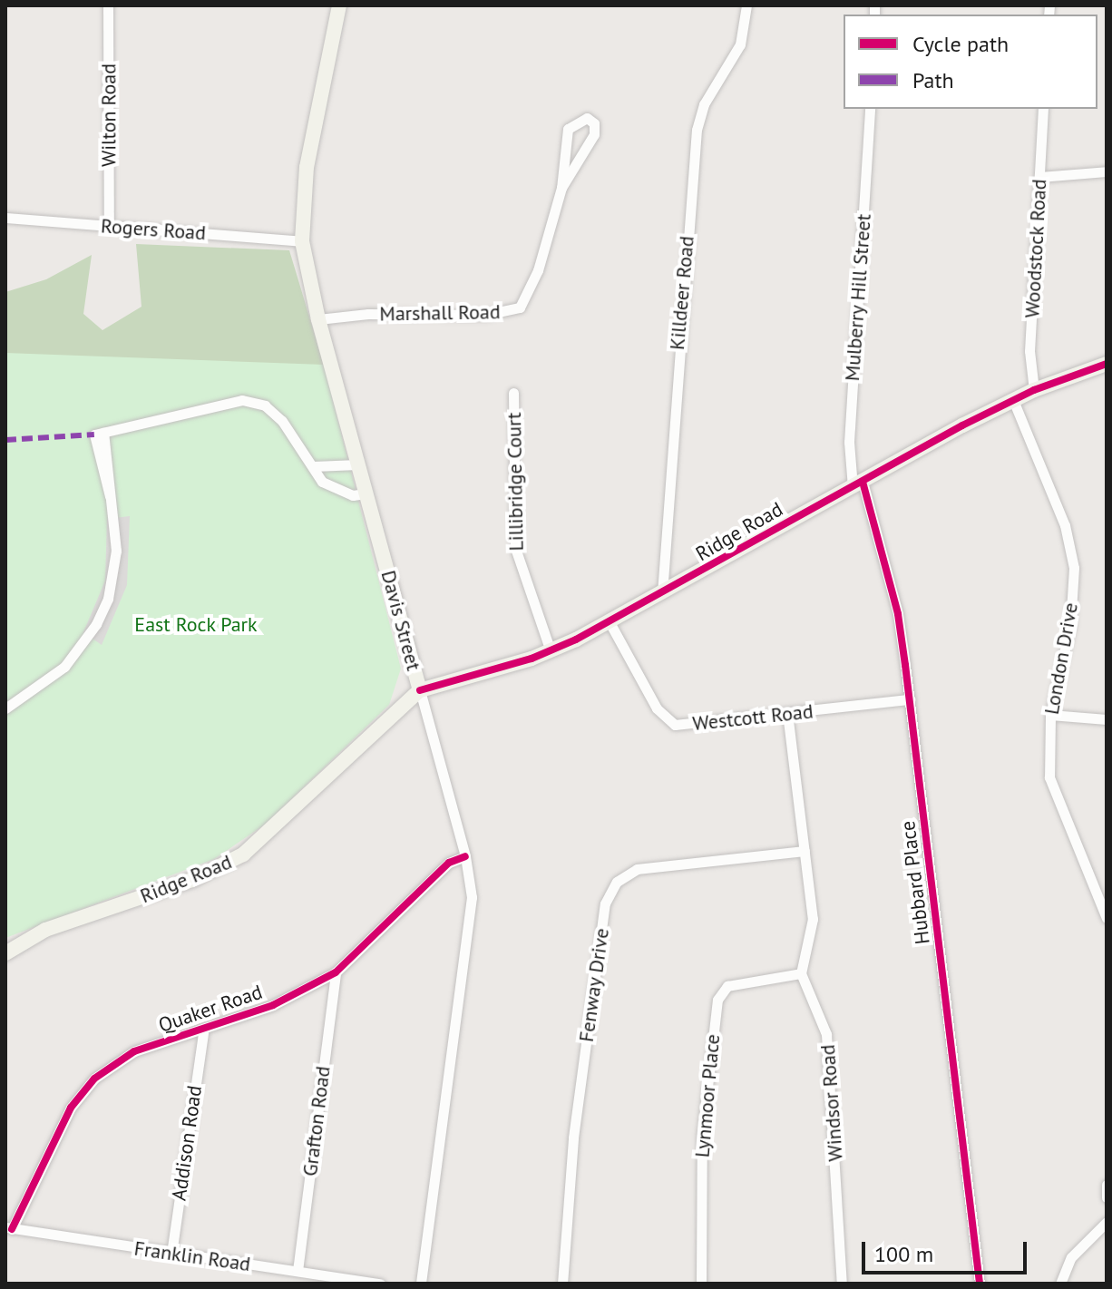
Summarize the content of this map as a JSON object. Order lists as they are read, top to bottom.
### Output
{
  "streets": {
    "main road": ["Ridge Road", "Davis Street"],
    "street": [
      "Wilton Road",
      "Rogers Road",
      "Woodstock Road",
      "Killdeer Road",
      "Mulberry Hill Street",
      "Marshall Road",
      "Lillibridge Court",
      "London Drive",
      "Westcott Road",
      "Hubbard Place",
      "Fenway Drive",
      "Quaker Road",
      "Lynmoor Place",
      "Windsor Road",
      "Grafton Road",
      "Addison Road",
      "Franklin Road"
    ]
  },
  "crossings": [
    ["Wilton Road", "Rogers Road"],
    ["Rogers Road", "Davis Street"],
    ["Woodstock Road", "Ridge Road"],
    ["Killdeer Road", "Ridge Road"],
    ["Mulberry Hill Street", "Ridge Road"],
    ["Mulberry Hill Street", "Hubbard Place"],
    ["Marshall Road", "Davis Street"],
    ["Lillibridge Court", "Ridge Road"],
    ["Ridge Road", "Davis Street"],
    ["Ridge Road", "London Drive"],
    ["Ridge Road", "Westcott Road"],
    ["Ridge Road", "Hubbard Place"],
    ["Davis Street", "Quaker Road"],
    ["Westcott Road", "Hubbard Place"],
    ["Quaker Road", "Grafton Road"],
    ["Quaker Road", "Addison Road"],
    ["Quaker Road", "Franklin Road"],
    ["Lynmoor Place", "Windsor Road"],
    ["Grafton Road", "Franklin Road"],
    ["Addison Road", "Franklin Road"]
  ],
  "parks": ["East Rock Park"],
  "legend": ["Cycle path", "Path"],
  "scale_bar": "100 m"
}
